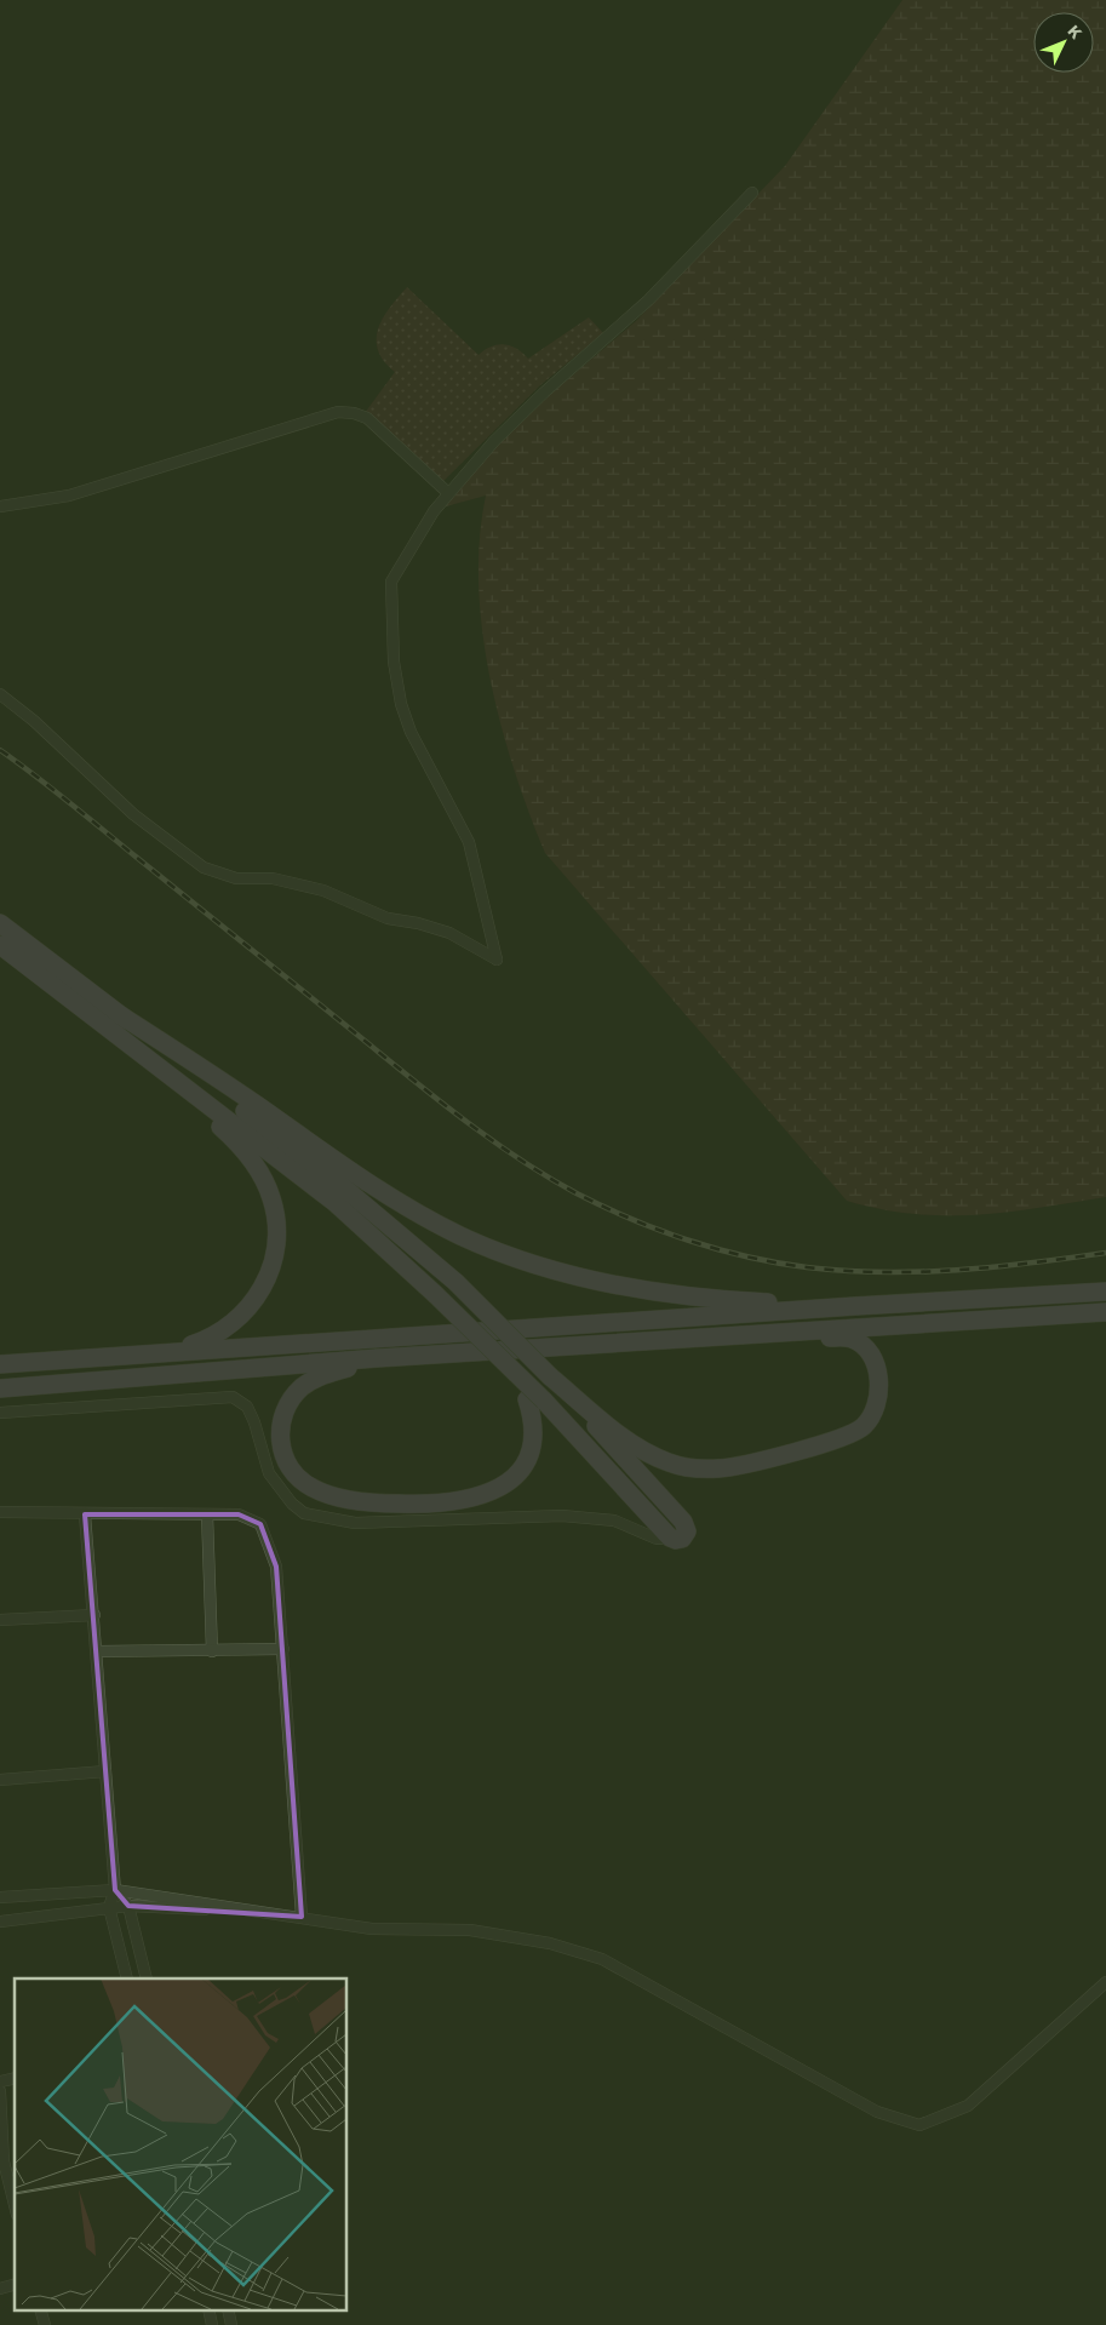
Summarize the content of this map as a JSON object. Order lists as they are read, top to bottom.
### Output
{
  "north": "top right"
}
